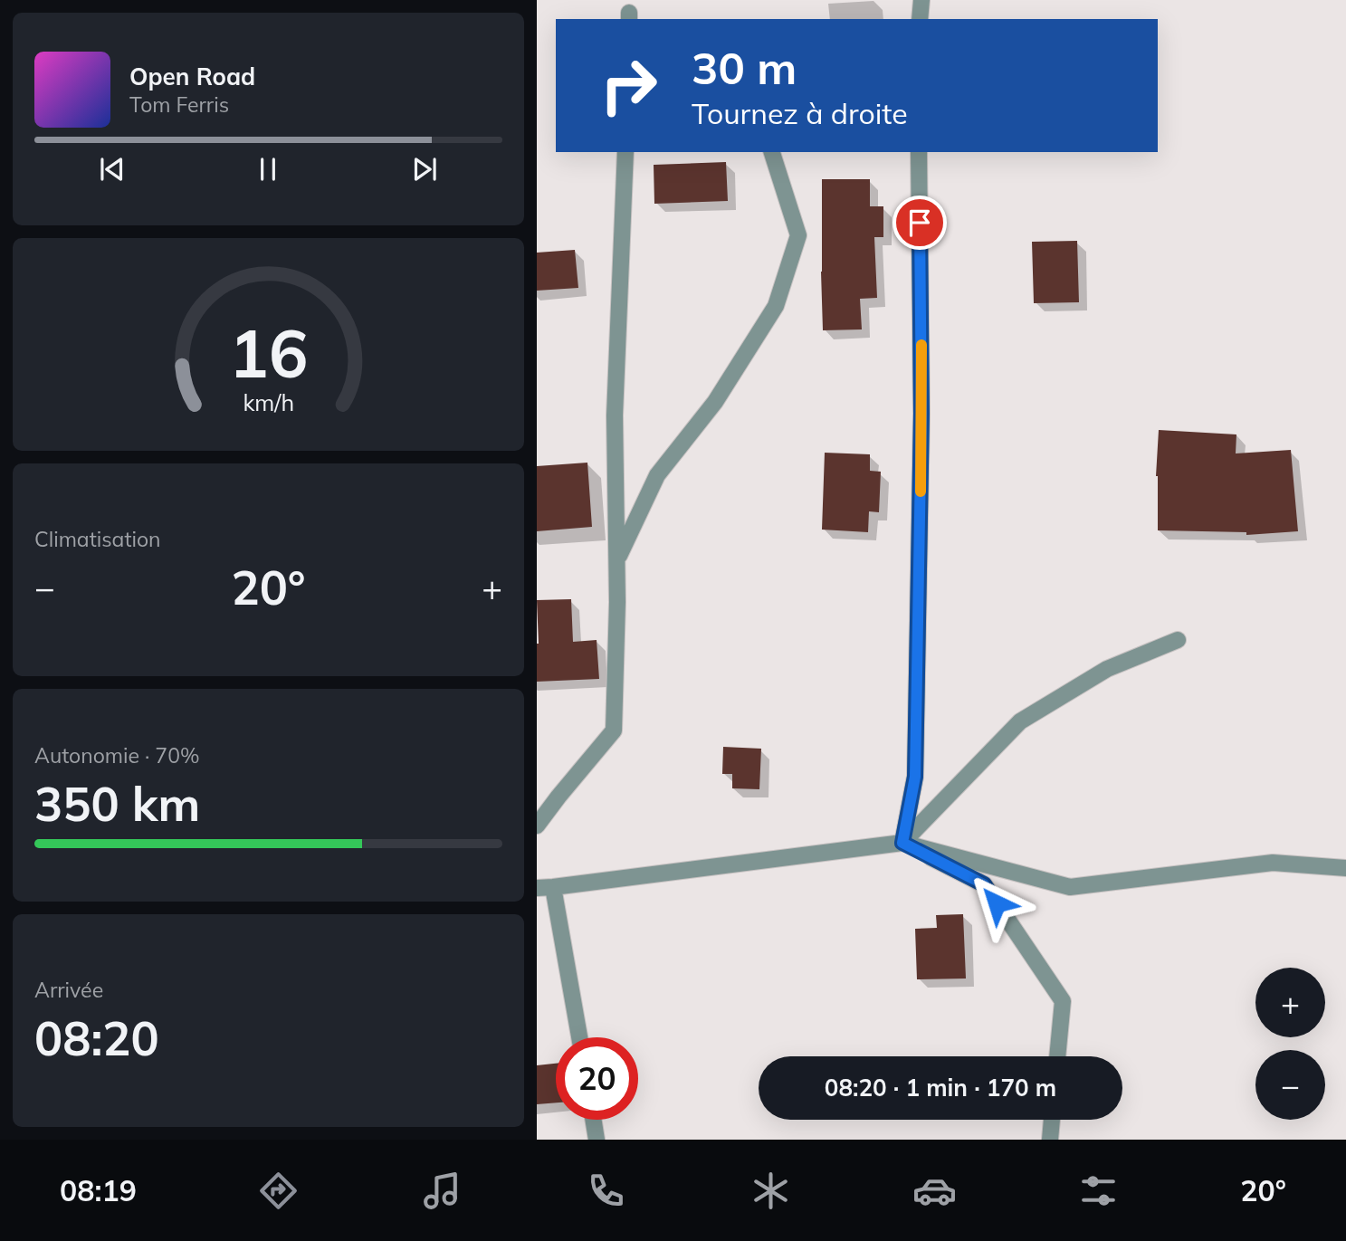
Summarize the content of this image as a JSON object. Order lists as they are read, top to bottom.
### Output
{
  "page": {
    "turn": ["30 m", "Tournez à droite"],
    "song": ["Open Road", "Tom Ferris"],
    "tile": [
      "Climatisation",
      ["Autonomie · 70%", "350 km"],
      ["Arrivée", "08:20"]
    ],
    "heat": ["−", "20°", "+"],
    "map_buttons": ["+", "−"],
    "limit": "20",
    "trip": "08:20 · 1 min · 170 m",
    "tabs": ["08:19", "20°"],
    "gauge": ["16", "km/h"]
  }
}
